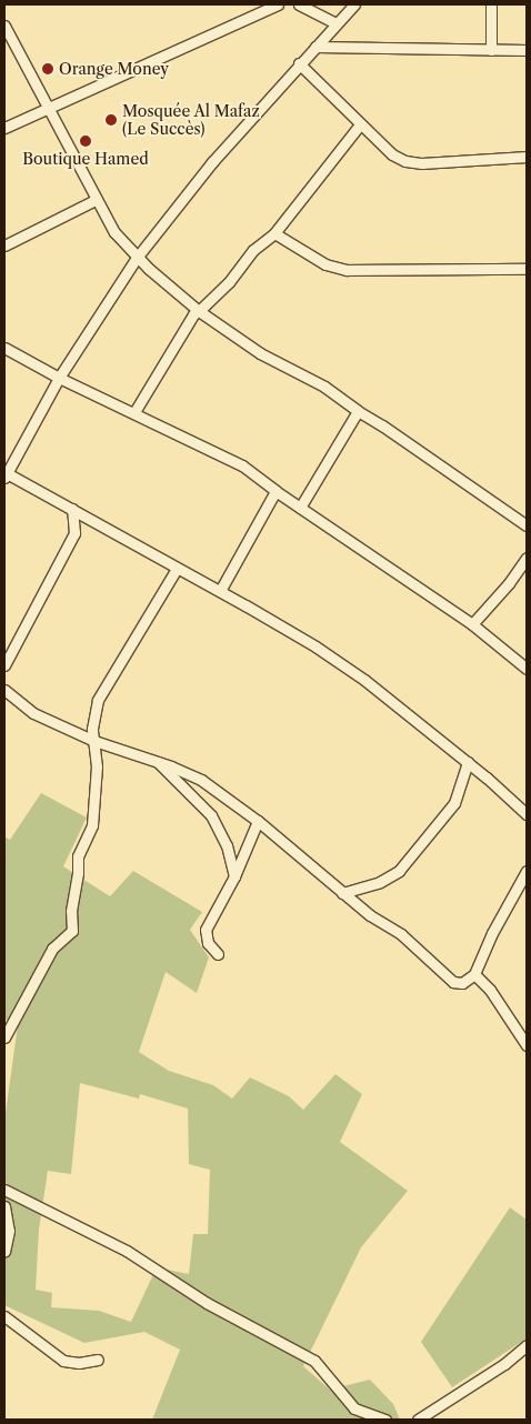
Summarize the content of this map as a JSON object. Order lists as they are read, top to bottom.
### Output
{
  "places": ["Orange Money", "Mosquée Al Mafaz (Le Succès)", "Boutique Hamed"]
}
